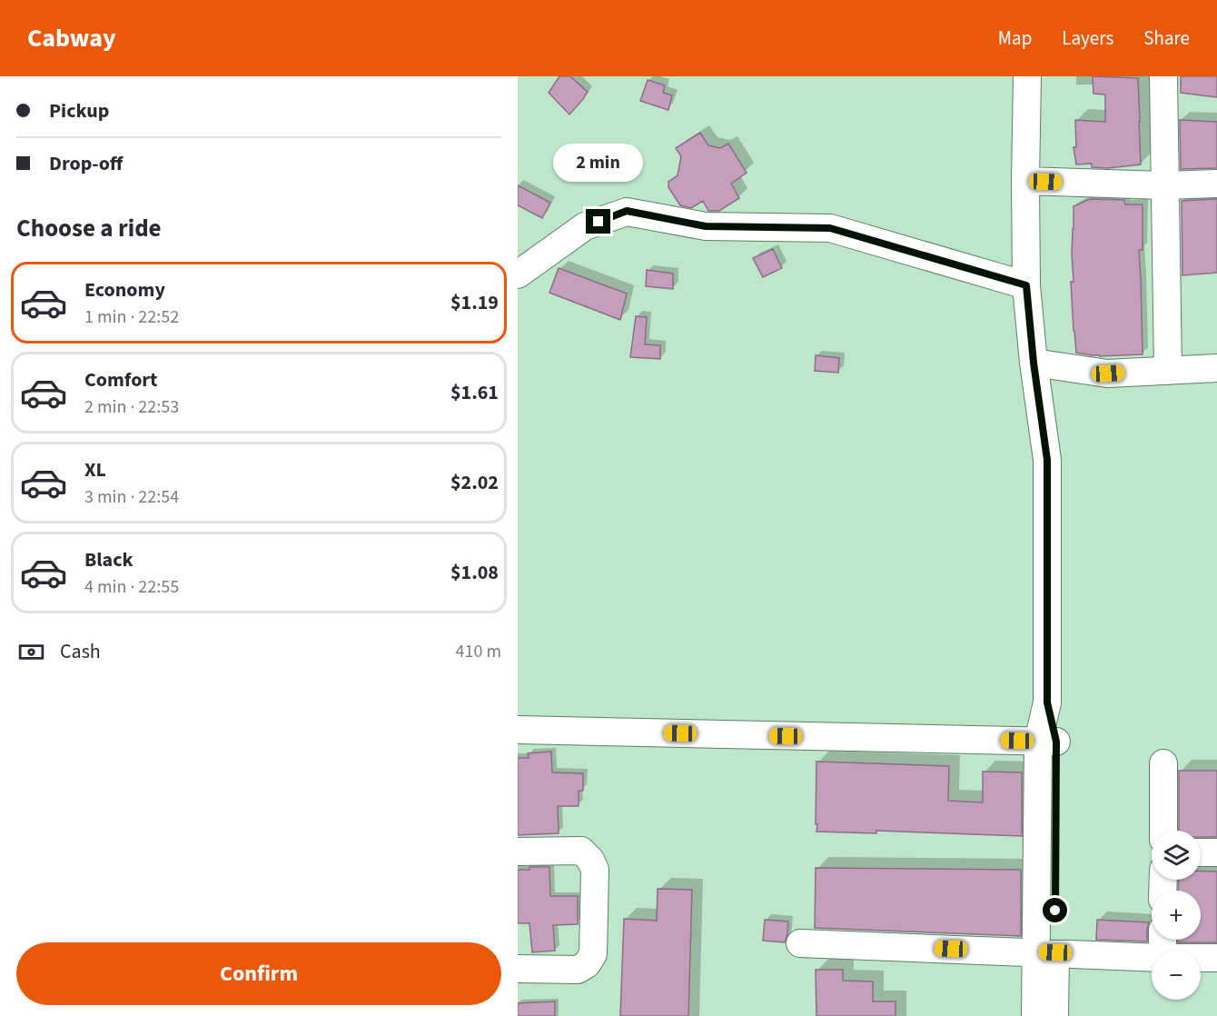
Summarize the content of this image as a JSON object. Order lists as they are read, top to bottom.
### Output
{
  "page": {
    "header": "Cabway",
    "nav": ["Map", "Layers", "Share"],
    "banner": ["Pickup", "Drop-off"],
    "bubble": "2 min",
    "heading": "Choose a ride",
    "list": [
      {
        "name": "Economy",
        "note": "1 min · 22:52",
        "value": "$1.19"
      },
      {
        "name": "Comfort",
        "note": "2 min · 22:53",
        "value": "$1.61"
      },
      {
        "name": "XL",
        "note": "3 min · 22:54",
        "value": "$2.02"
      },
      {
        "name": "Black",
        "note": "4 min · 22:55",
        "value": "$1.08"
      }
    ],
    "pay": ["Cash", "410 m"],
    "map_buttons": ["+", "−"],
    "buttons": "Confirm"
  }
}
